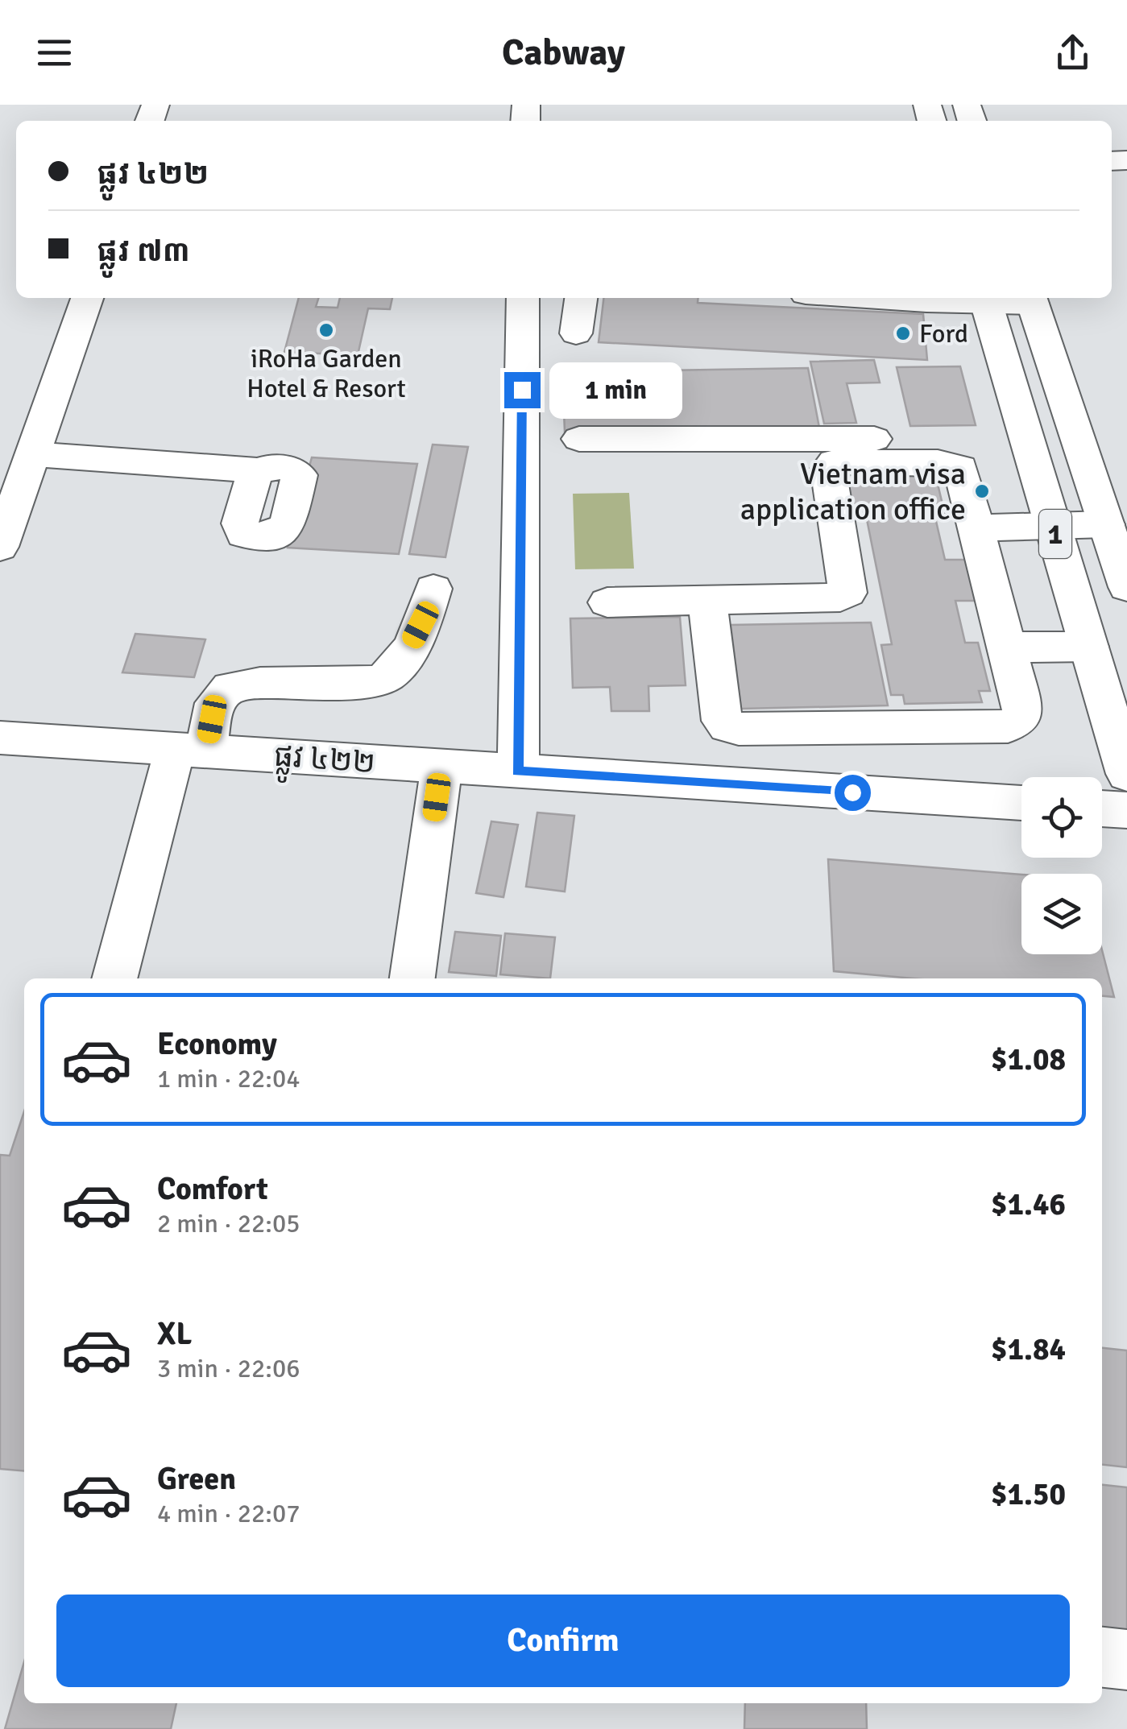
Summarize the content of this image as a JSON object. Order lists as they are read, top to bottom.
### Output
{
  "streets": {
    "main road": ["1", "ផ្លូវ ៤២២"]
  },
  "places": ["iRoHa Garden Hotel & Resort", "Ford", "Vietnam visa application office"],
  "page": {
    "header": "Cabway",
    "banner": ["ផ្លូវ ៤២២", "ផ្លូវ ៧៣"],
    "bubble": "1 min",
    "list": [
      {
        "name": "Economy",
        "note": "1 min · 22:04",
        "value": "$1.08"
      },
      {
        "name": "Comfort",
        "note": "2 min · 22:05",
        "value": "$1.46"
      },
      {
        "name": "XL",
        "note": "3 min · 22:06",
        "value": "$1.84"
      },
      {
        "name": "Green",
        "note": "4 min · 22:07",
        "value": "$1.50"
      }
    ],
    "buttons": "Confirm"
  }
}
